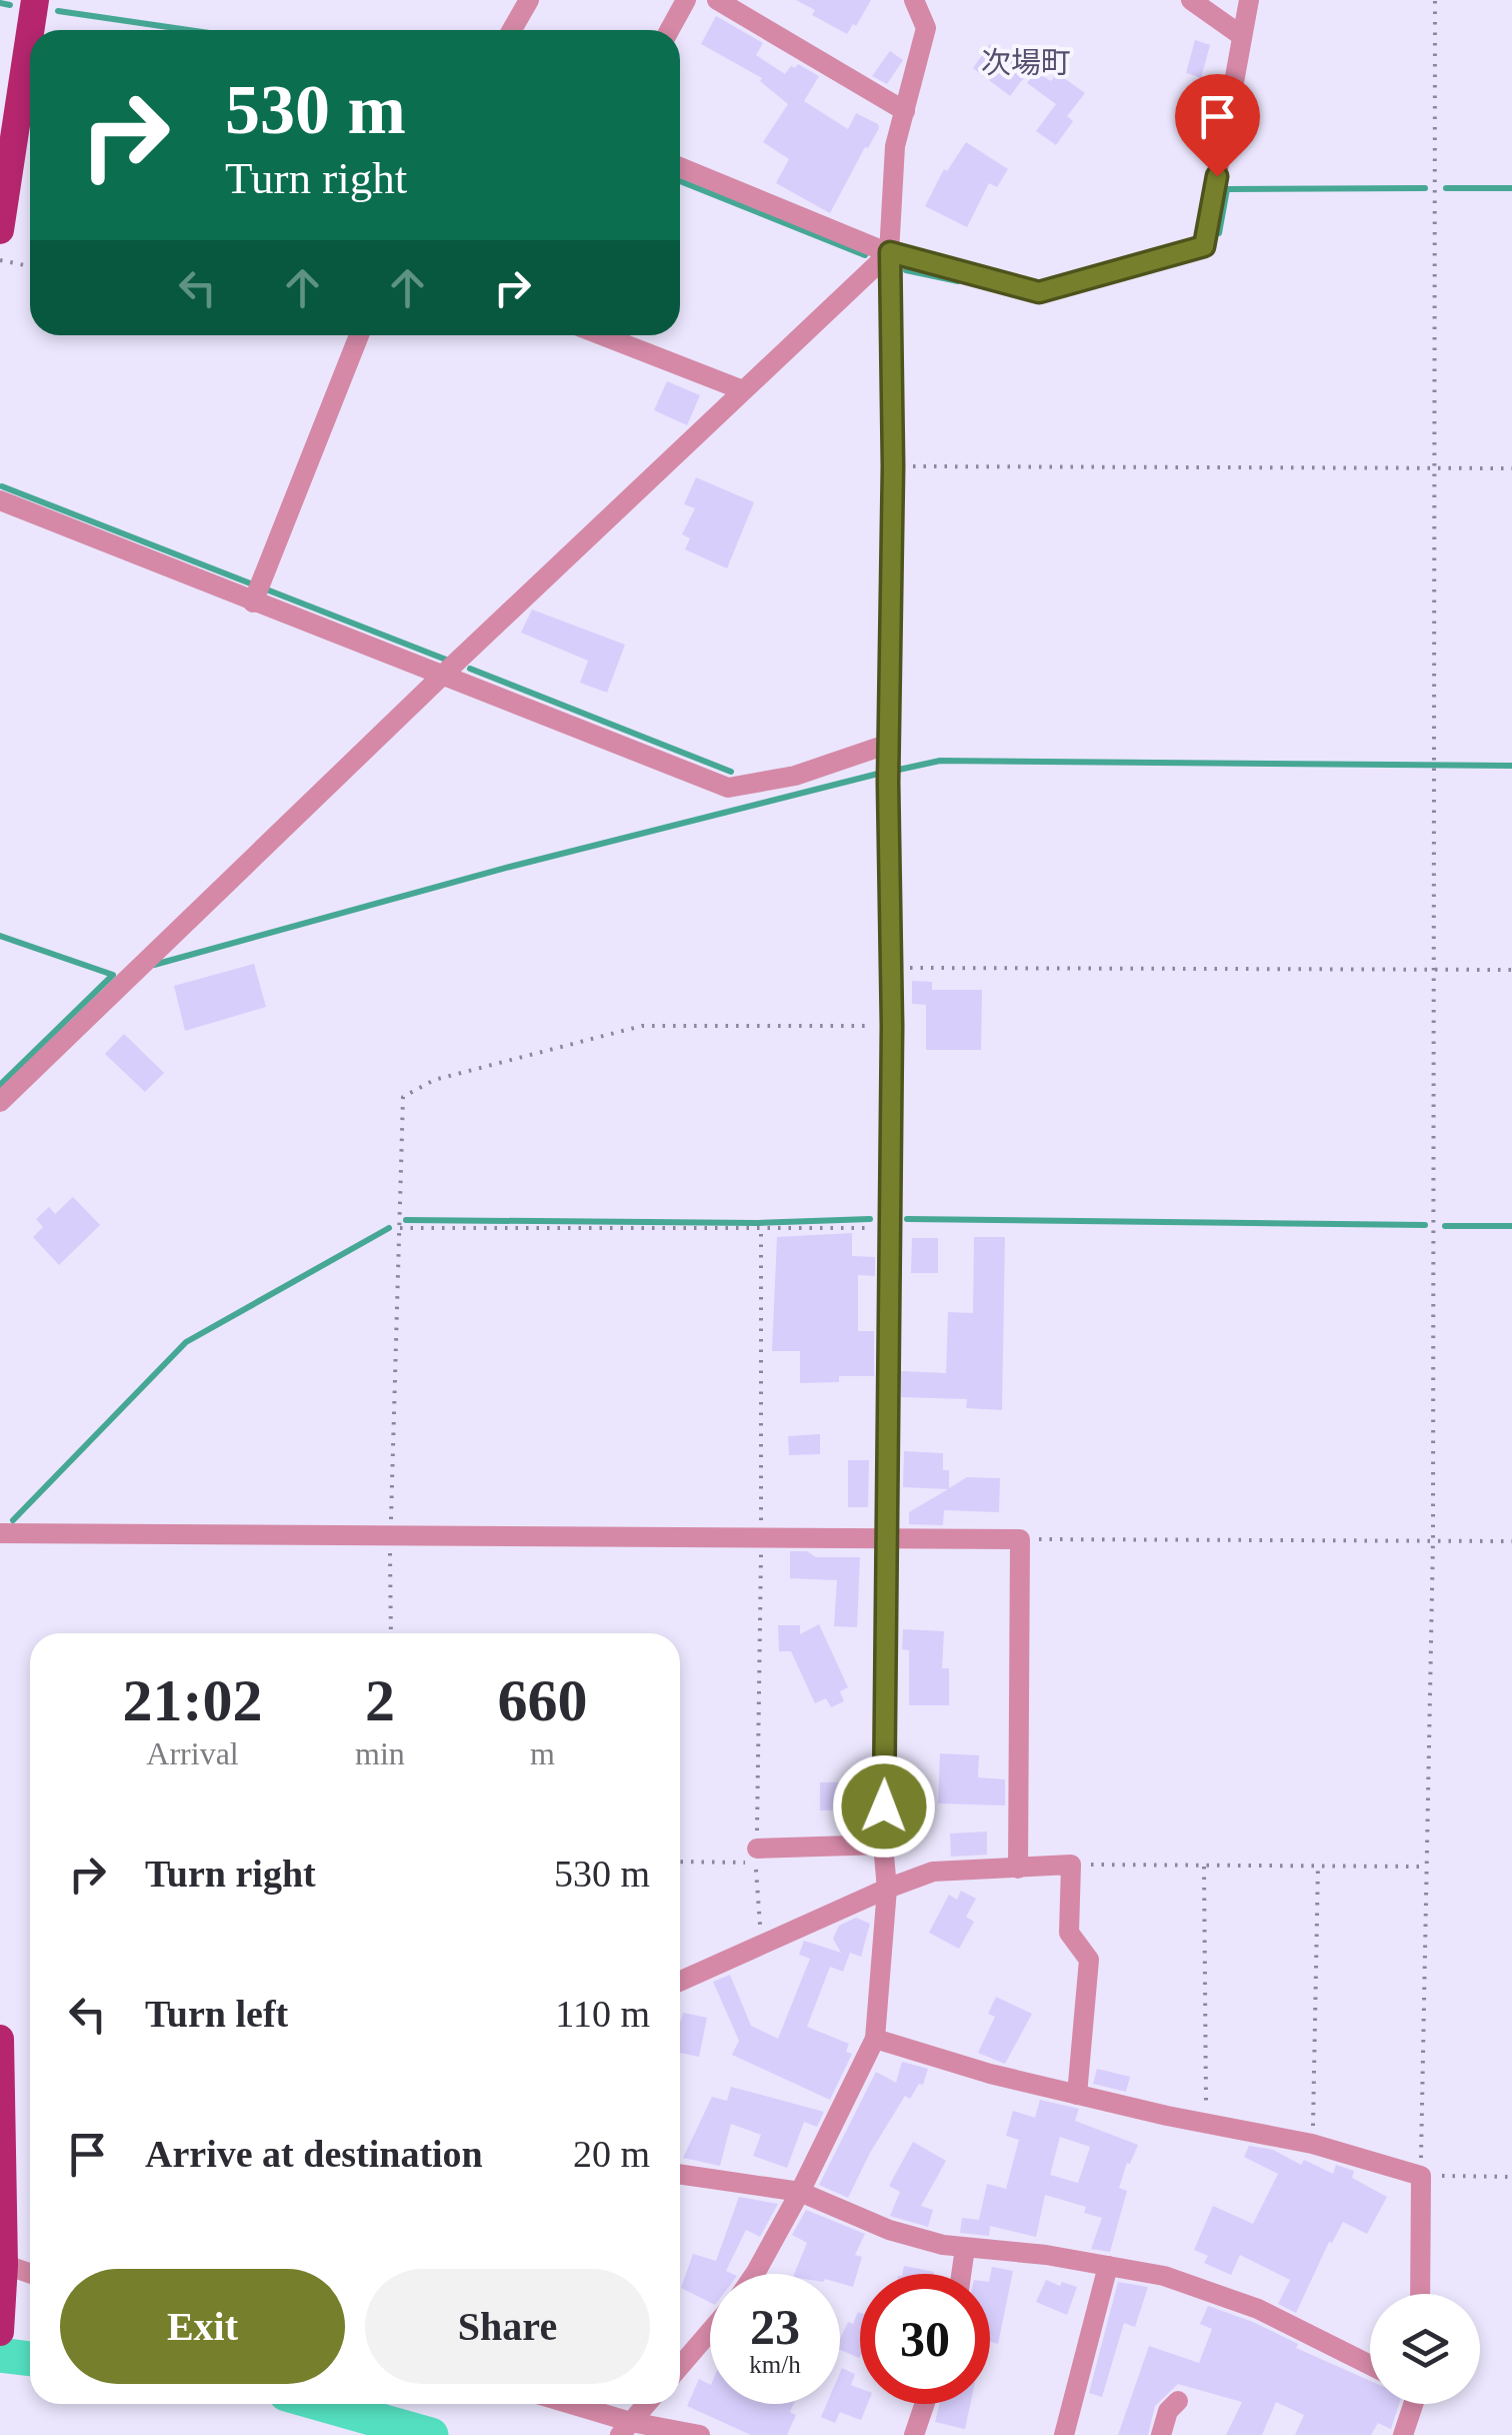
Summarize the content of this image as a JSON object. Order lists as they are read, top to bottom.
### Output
{
  "districts": ["次場町"],
  "page": {
    "turn": ["530 m", "Turn right"],
    "eta": [
      "21:02",
      "Arrival",
      "2",
      "min",
      "660",
      "m"
    ],
    "list": [
      {
        "name": "Turn right",
        "value": "530 m"
      },
      {
        "name": "Turn left",
        "value": "110 m"
      },
      {
        "name": "Arrive at destination",
        "value": "20 m"
      }
    ],
    "buttons": ["Exit", "Share"],
    "speed": "23 km/h",
    "limit": "30"
  }
}
